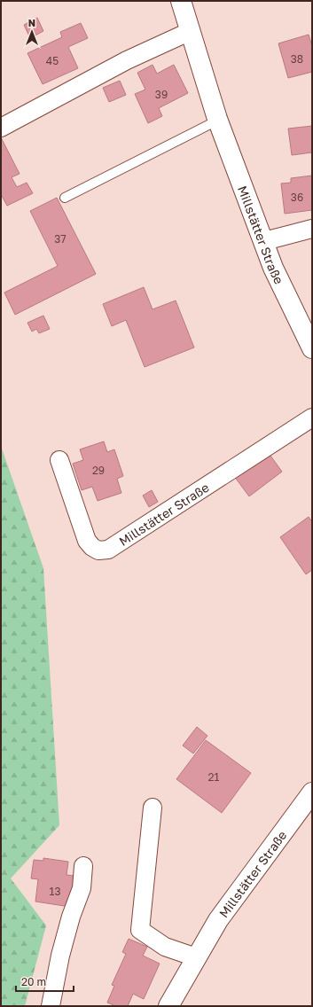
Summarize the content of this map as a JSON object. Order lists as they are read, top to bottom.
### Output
{
  "streets": {
    "street": ["Millstätter Straße"]
  },
  "house_numbers": [
    "38",
    "45",
    "39",
    "36",
    "37",
    "29",
    "21",
    "13"
  ],
  "scale_bar": "20 m",
  "north": "top"
}
